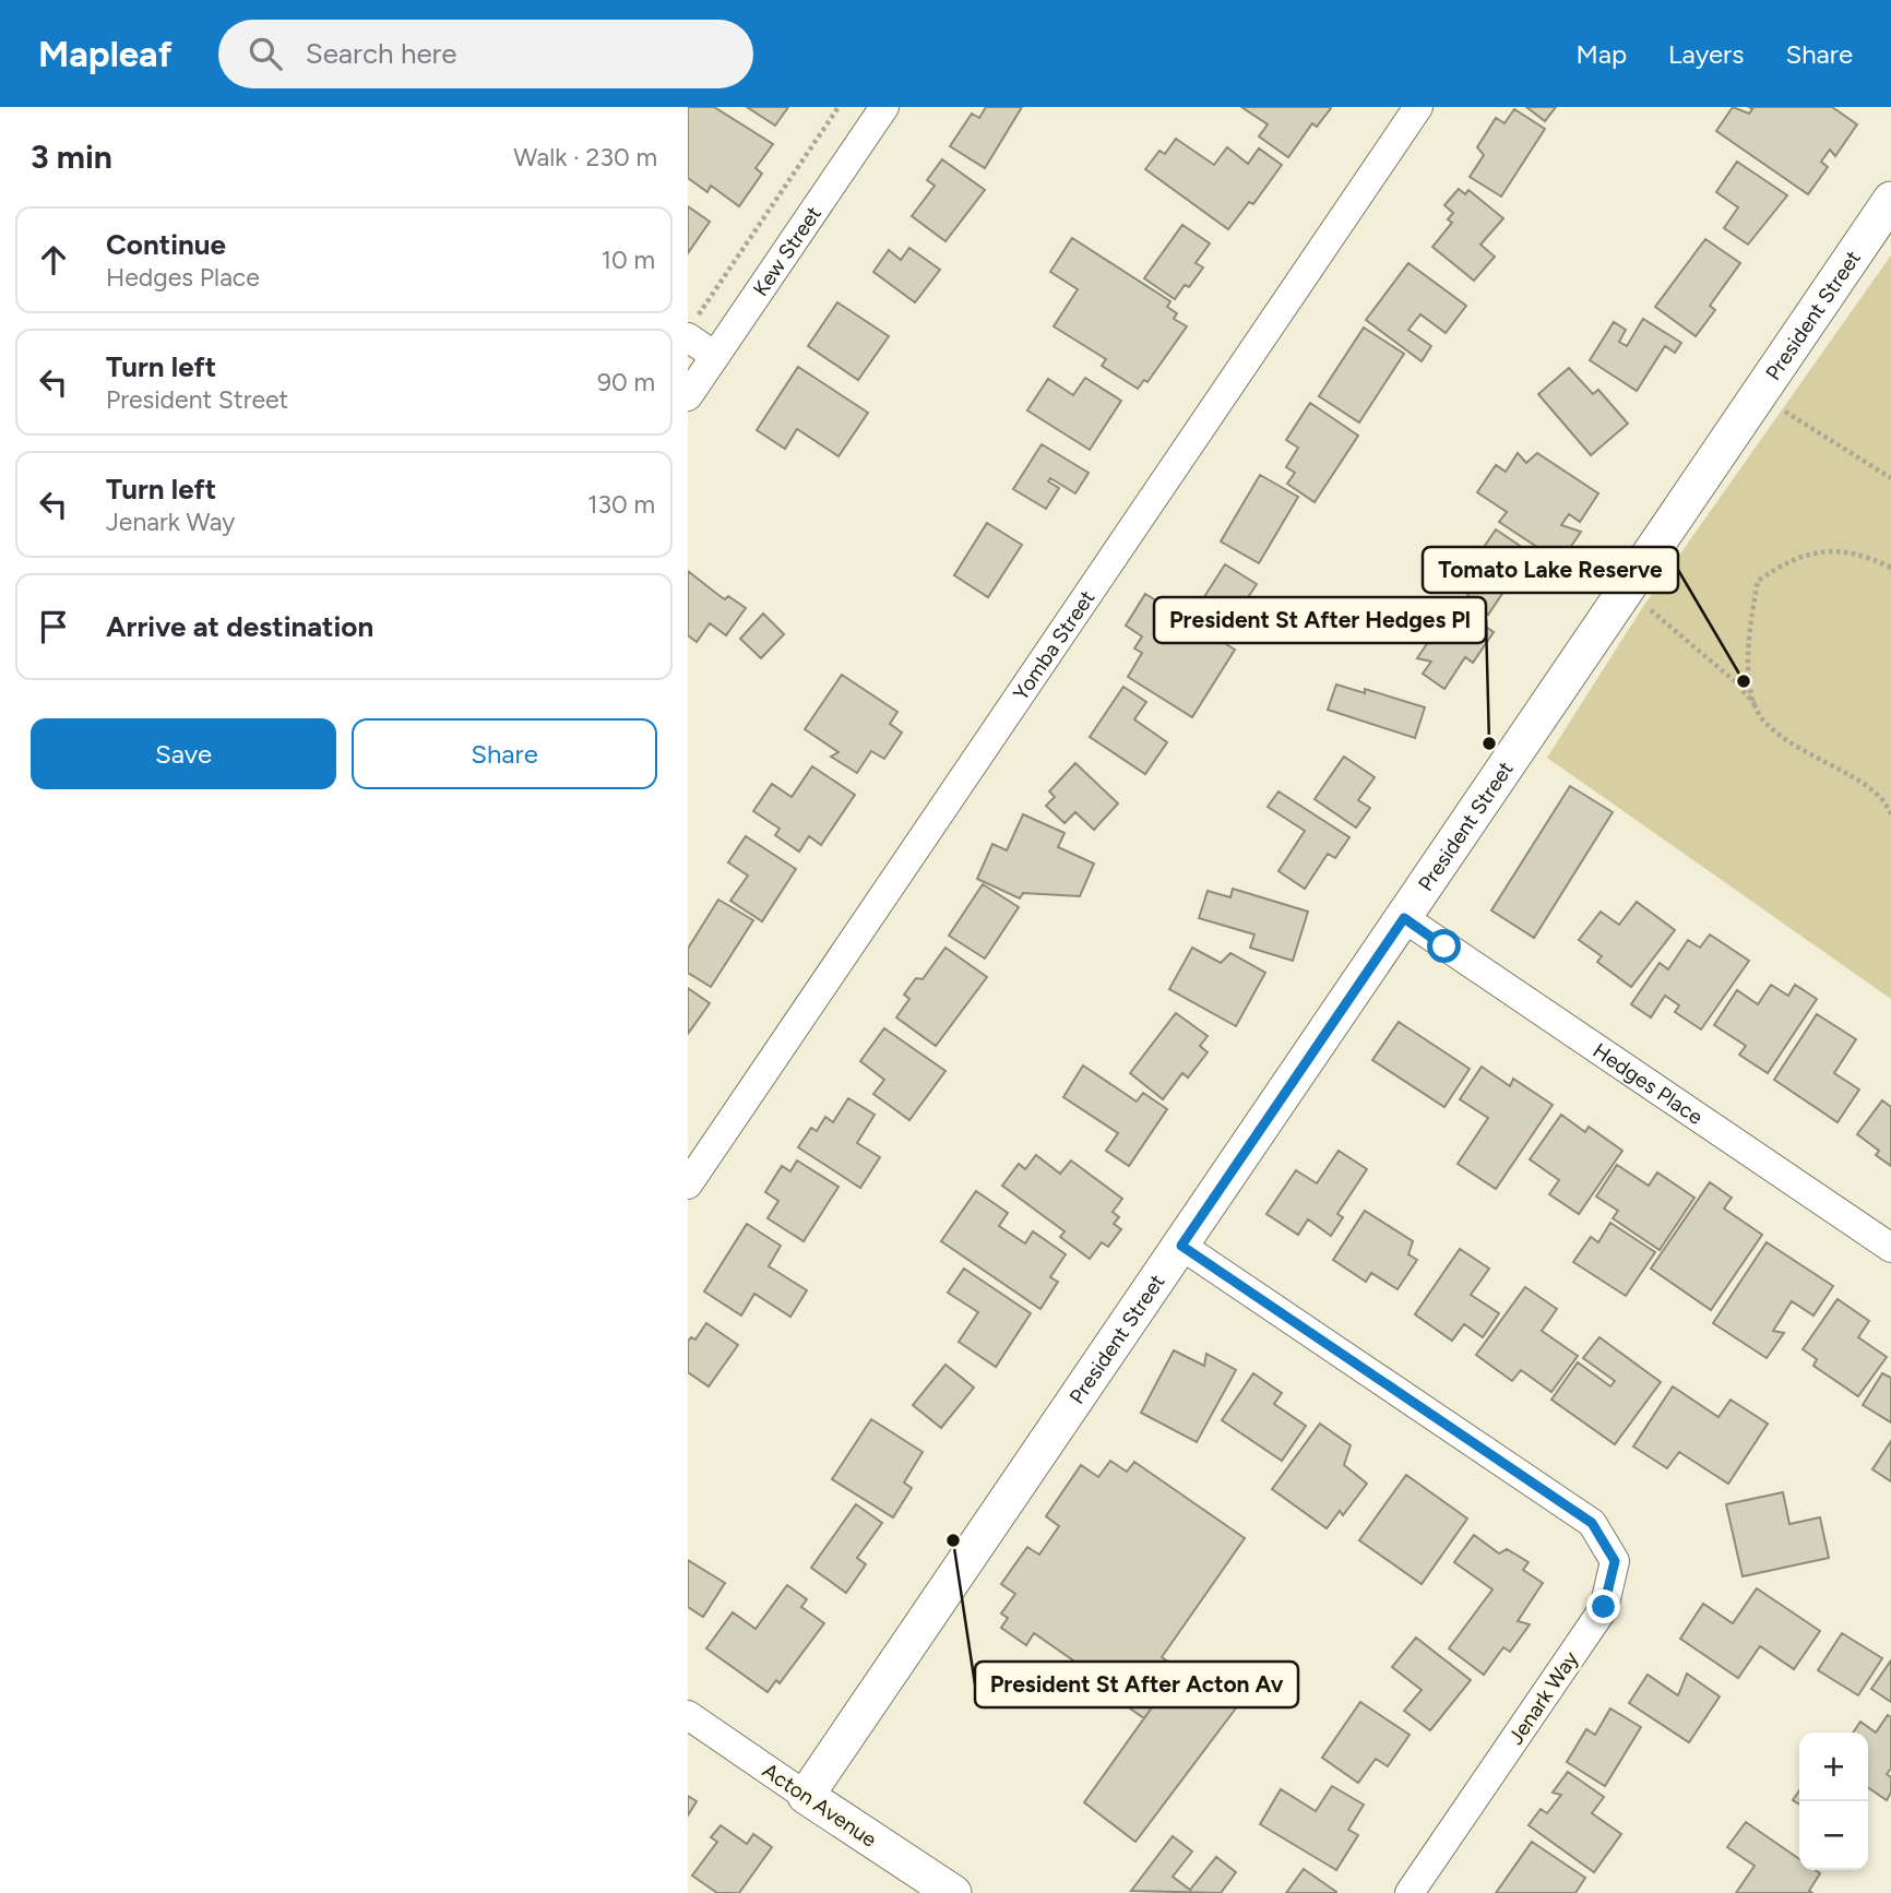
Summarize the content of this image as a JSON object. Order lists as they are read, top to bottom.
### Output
{
  "streets": {
    "street": [
      "Kew Street",
      "President Street",
      "Yomba Street",
      "Hedges Place",
      "Jenark Way",
      "Acton Avenue"
    ]
  },
  "crossings": [
    ["President Street", "Hedges Place"],
    ["President Street", "Jenark Way"],
    ["President Street", "Acton Avenue"]
  ],
  "places": ["Tomato Lake Reserve", "President St After Hedges Pl", "President St After Acton Av"],
  "page": {
    "header": "Mapleaf",
    "search": "Search here",
    "nav": ["Map", "Layers", "Share"],
    "heading": ["3 min", "Walk · 230 m"],
    "list": [
      ["Continue", "Hedges Place", "10 m"],
      ["Turn left", "President Street", "90 m"],
      ["Turn left", "Jenark Way", "130 m"],
      "Arrive at destination"
    ],
    "buttons": ["Save", "Share"],
    "map_buttons": ["+", "−"]
  }
}
